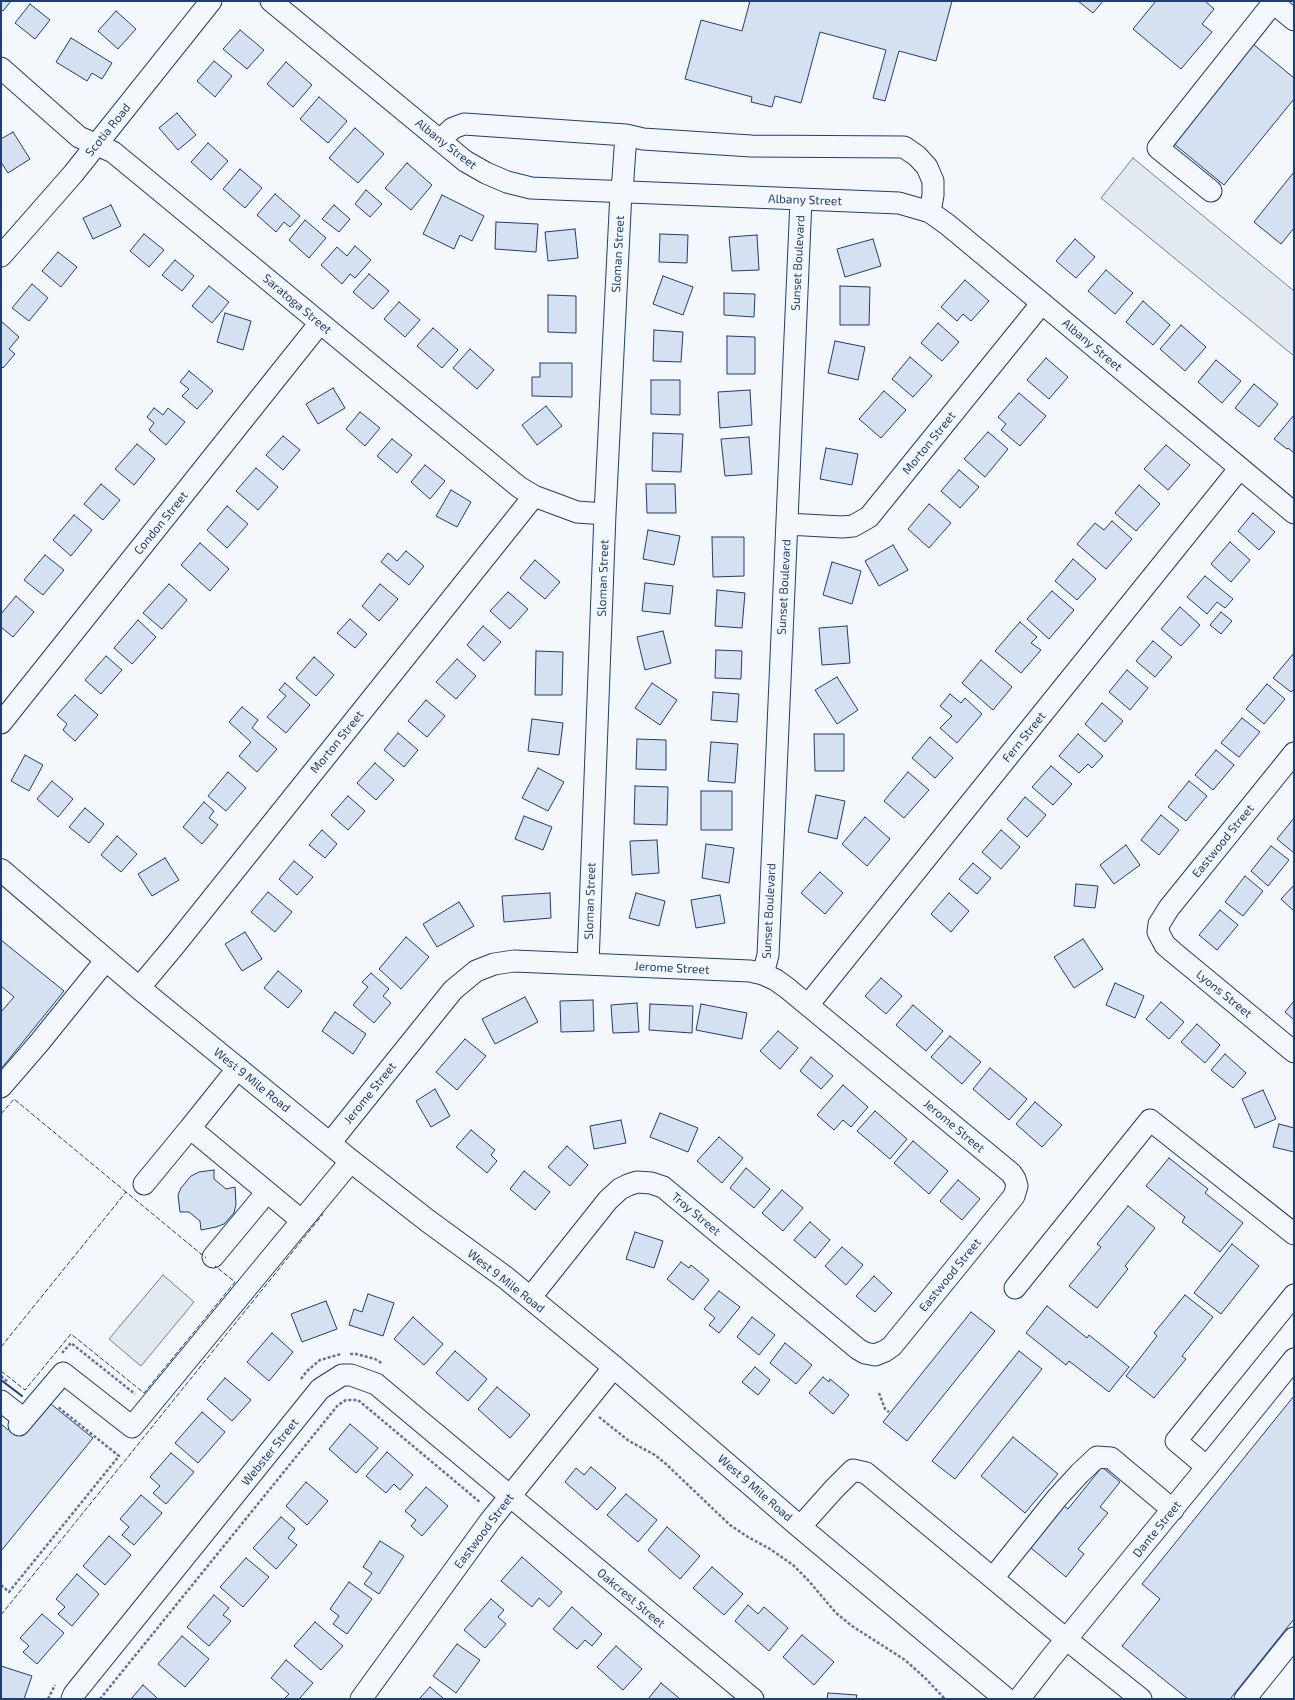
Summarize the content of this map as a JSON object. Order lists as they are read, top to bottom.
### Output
{
  "streets": {
    "main road": ["West 9 Mile Road"],
    "street": [
      "Scotia Road",
      "Albany Street",
      "Sloman Street",
      "Sunset Boulevard",
      "Saratoga Street",
      "Morton Street",
      "Condon Street",
      "Fern Street",
      "Eastwood Street",
      "Jerome Street",
      "Lyons Street",
      "Troy Street",
      "Webster Street",
      "Dante Street",
      "Oakcrest Street"
    ]
  },
  "crossings": [
    ["Scotia Road", "Saratoga Street"],
    ["Albany Street", "Sloman Street"],
    ["Albany Street", "Sunset Boulevard"],
    ["Albany Street", "Morton Street"],
    ["Albany Street", "Fern Street"],
    ["Sloman Street", "Saratoga Street"],
    ["Sloman Street", "Jerome Street"],
    ["Sunset Boulevard", "Morton Street"],
    ["Sunset Boulevard", "Jerome Street"],
    ["Saratoga Street", "Morton Street"],
    ["Saratoga Street", "Condon Street"],
    ["Morton Street", "West 9 Mile Road"],
    ["Fern Street", "Jerome Street"],
    ["Eastwood Street", "Jerome Street"],
    ["Eastwood Street", "Lyons Street"],
    ["Eastwood Street", "West 9 Mile Road"],
    ["Eastwood Street", "Troy Street"],
    ["Eastwood Street", "Webster Street"],
    ["Eastwood Street", "Oakcrest Street"],
    ["Jerome Street", "West 9 Mile Road"],
    ["West 9 Mile Road", "Troy Street"],
    ["Webster Street", "Oakcrest Street"]
  ]
}
